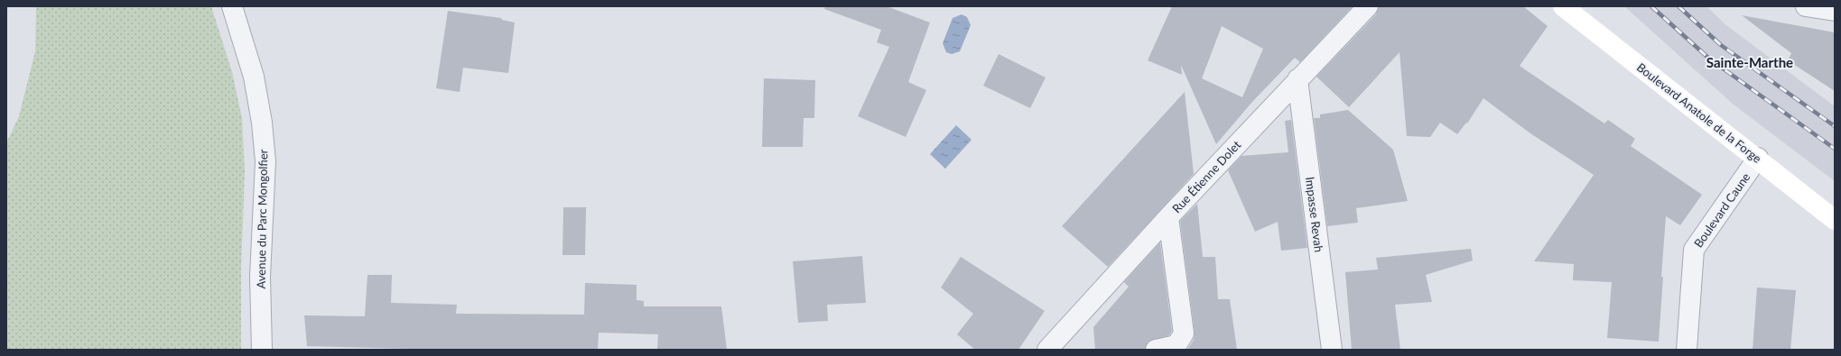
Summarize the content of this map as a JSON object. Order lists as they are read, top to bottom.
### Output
{
  "streets": {
    "main road": ["Boulevard Anatole de la Forge"],
    "street": [
      "Rue Étienne Dolet",
      "Boulevard Caune",
      "Impasse Revah",
      "Avenue du Parc Mongolfier"
    ]
  },
  "crossings": [
    ["Boulevard Anatole de la Forge", "Boulevard Caune"],
    ["Rue Étienne Dolet", "Impasse Revah"]
  ],
  "districts": ["Sainte-Marthe"]
}
